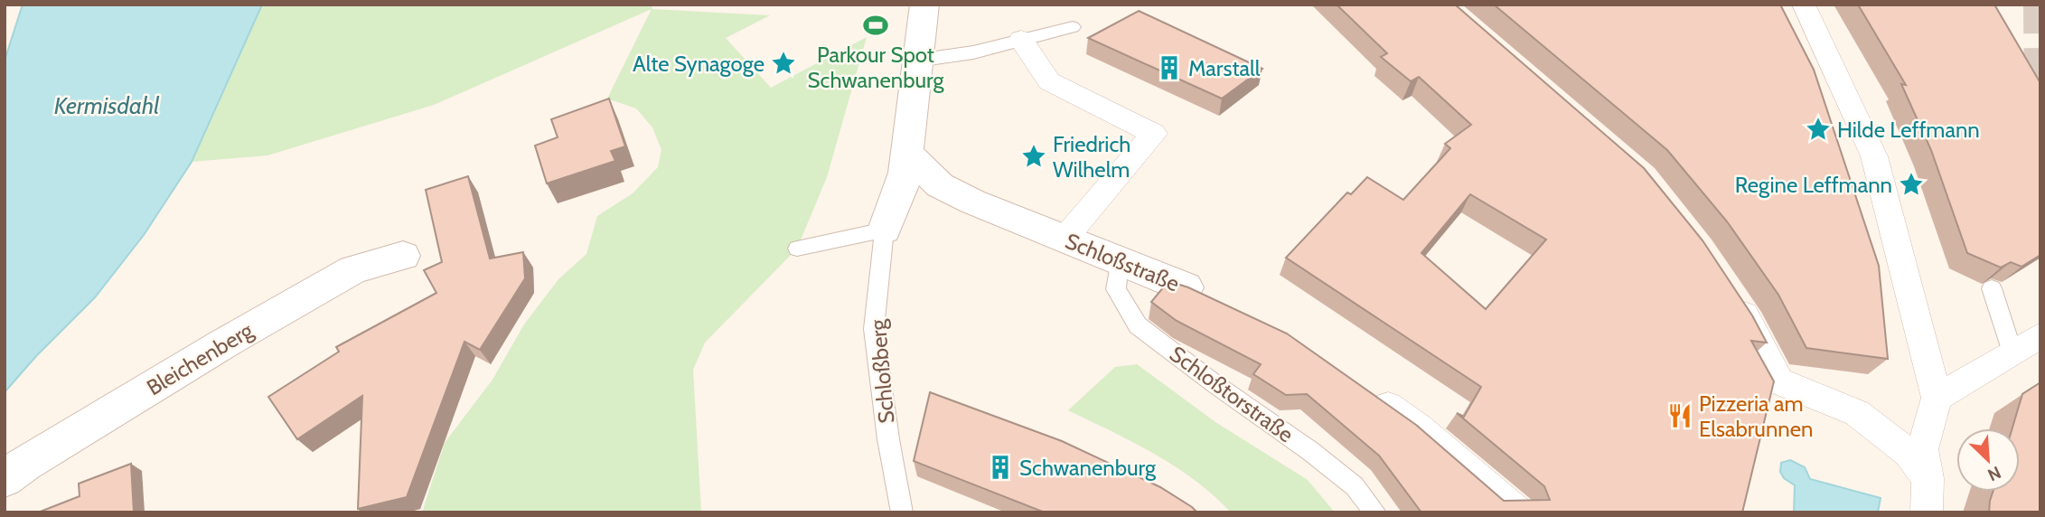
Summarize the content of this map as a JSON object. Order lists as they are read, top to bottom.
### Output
{
  "streets": {
    "street": ["Schloßstraße", "Bleichenberg"],
    "lane": ["Schloßberg", "Schloßtorstraße"]
  },
  "crossings": [
    ["Schloßstraße", "Schloßtorstraße"]
  ],
  "water": ["Kermisdahl"],
  "places": {
    "sports": ["Parkour Spot Schwanenburg"],
    "place": [
      "Alte Synagoge",
      "Hilde Leffmann",
      "Friedrich Wilhelm",
      "Regine Leffmann"
    ],
    "building": ["Marstall", "Schwanenburg"],
    "restaurant": ["Pizzeria am Elsabrunnen"]
  },
  "north": "bottom right"
}
